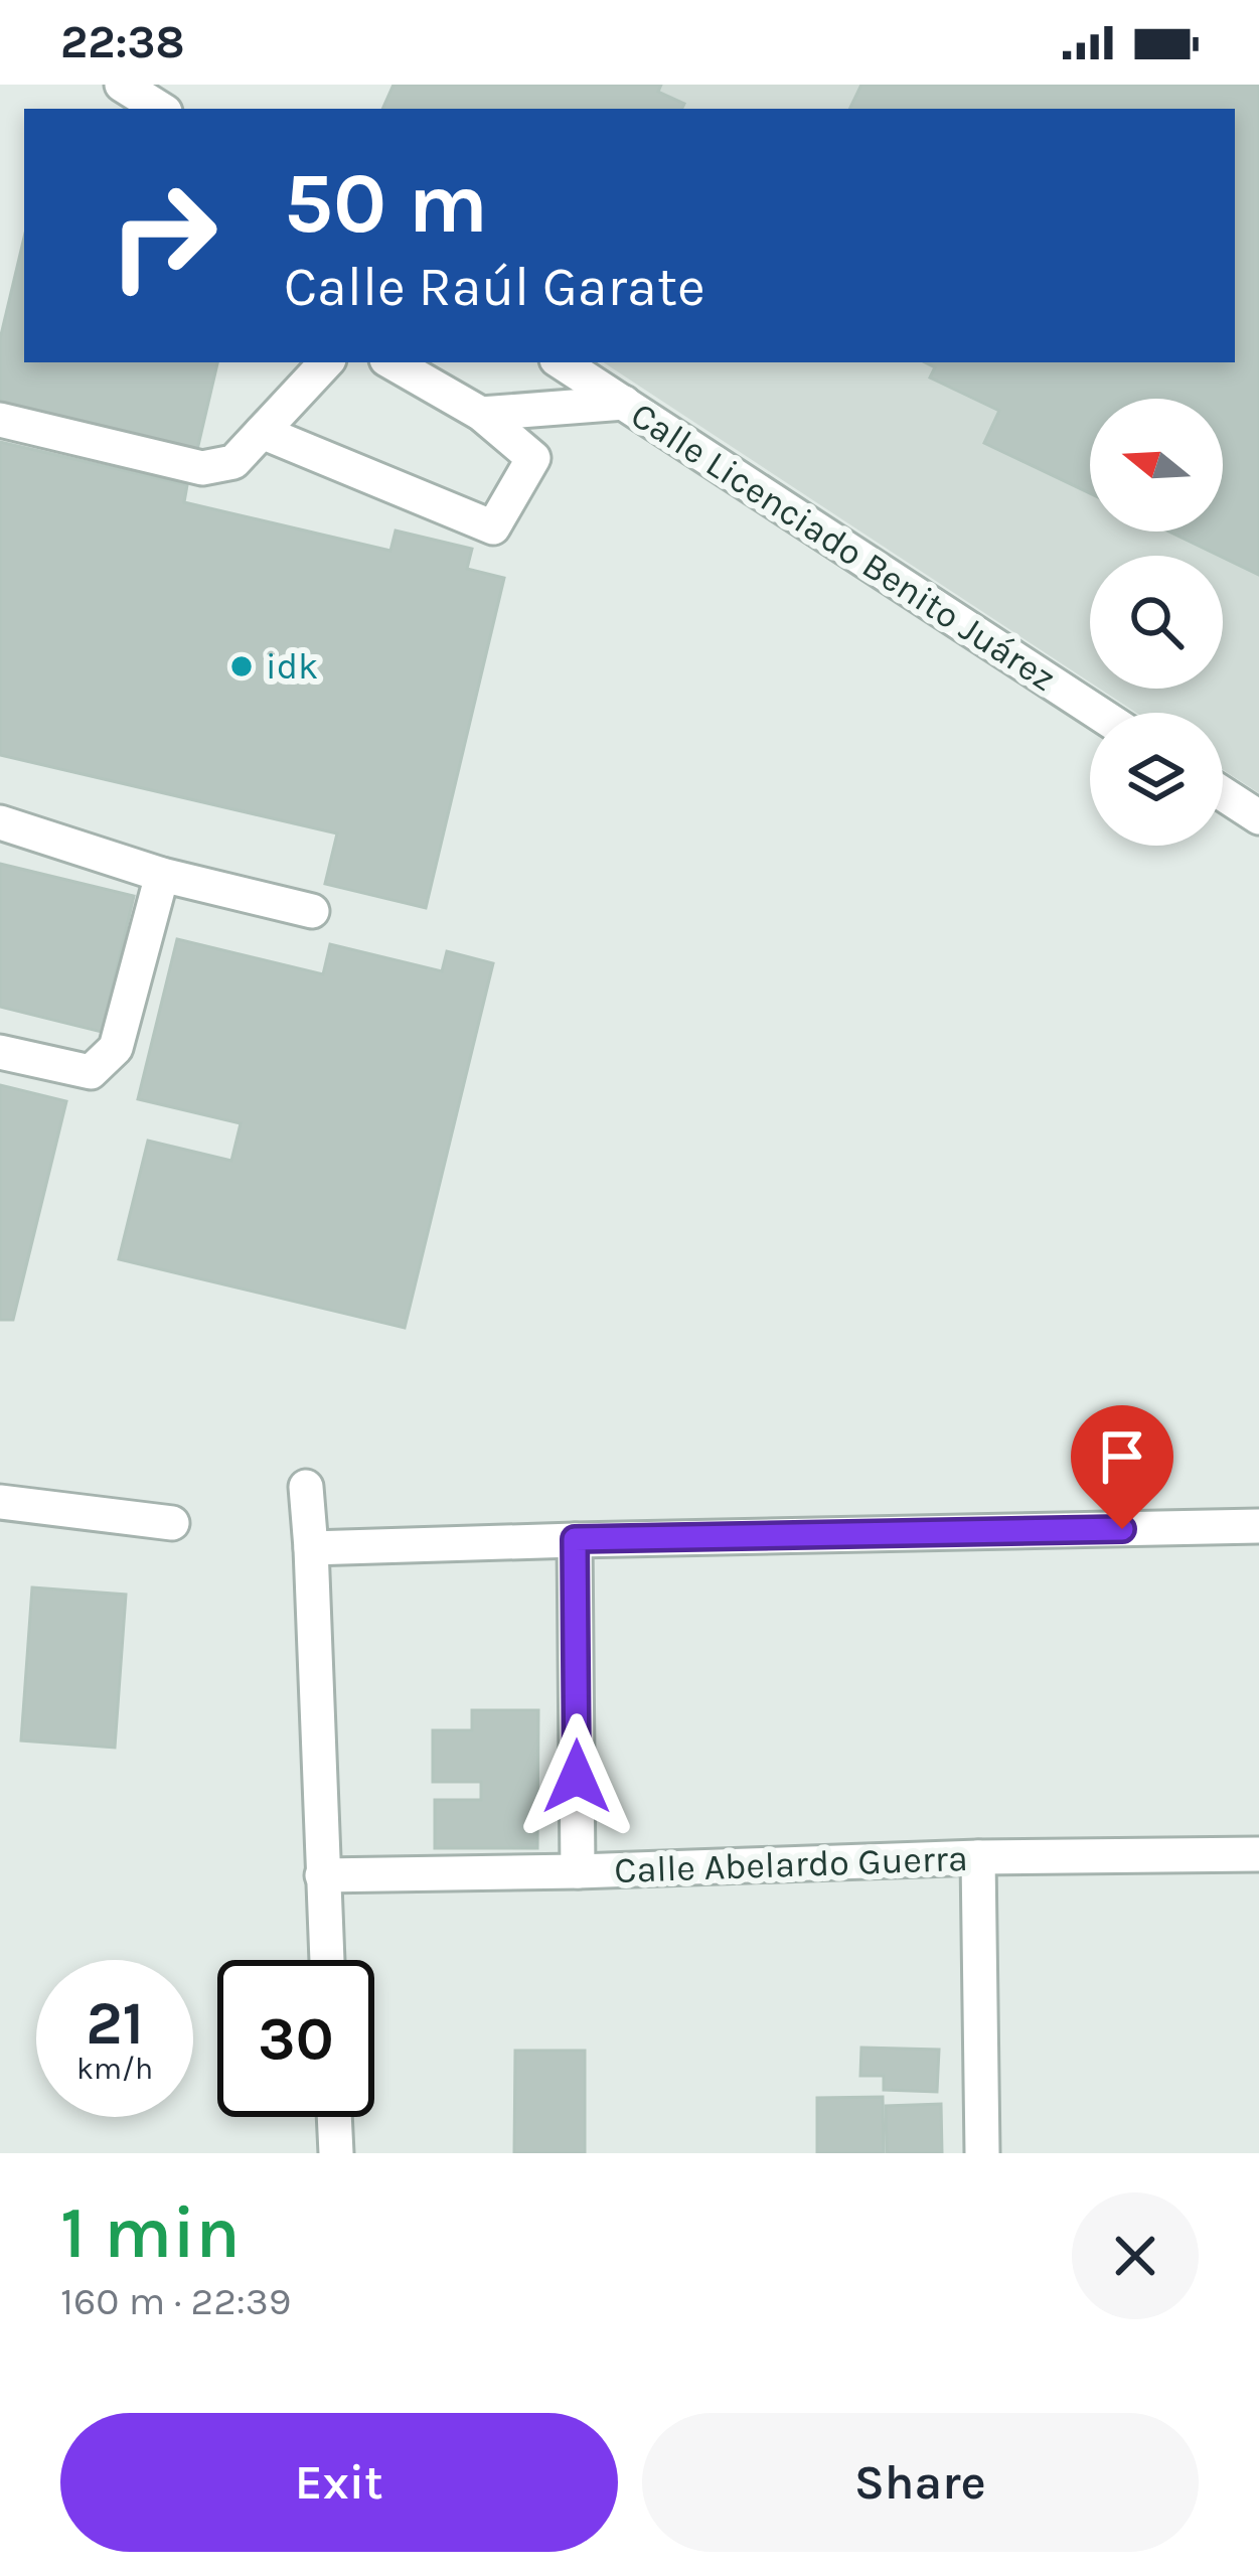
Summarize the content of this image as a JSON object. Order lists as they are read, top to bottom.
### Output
{
  "streets": {
    "street": ["Calle Licenciado Benito Juárez", "Calle Abelardo Guerra"]
  },
  "places": ["idk"],
  "north": "left",
  "page": {
    "status": "22:38",
    "turn": ["50 m", "Calle Raúl Garate"],
    "speed": "21 km/h",
    "limit": "30",
    "heading": ["1 min", "160 m · 22:39"],
    "buttons": ["Exit", "Share"]
  }
}
